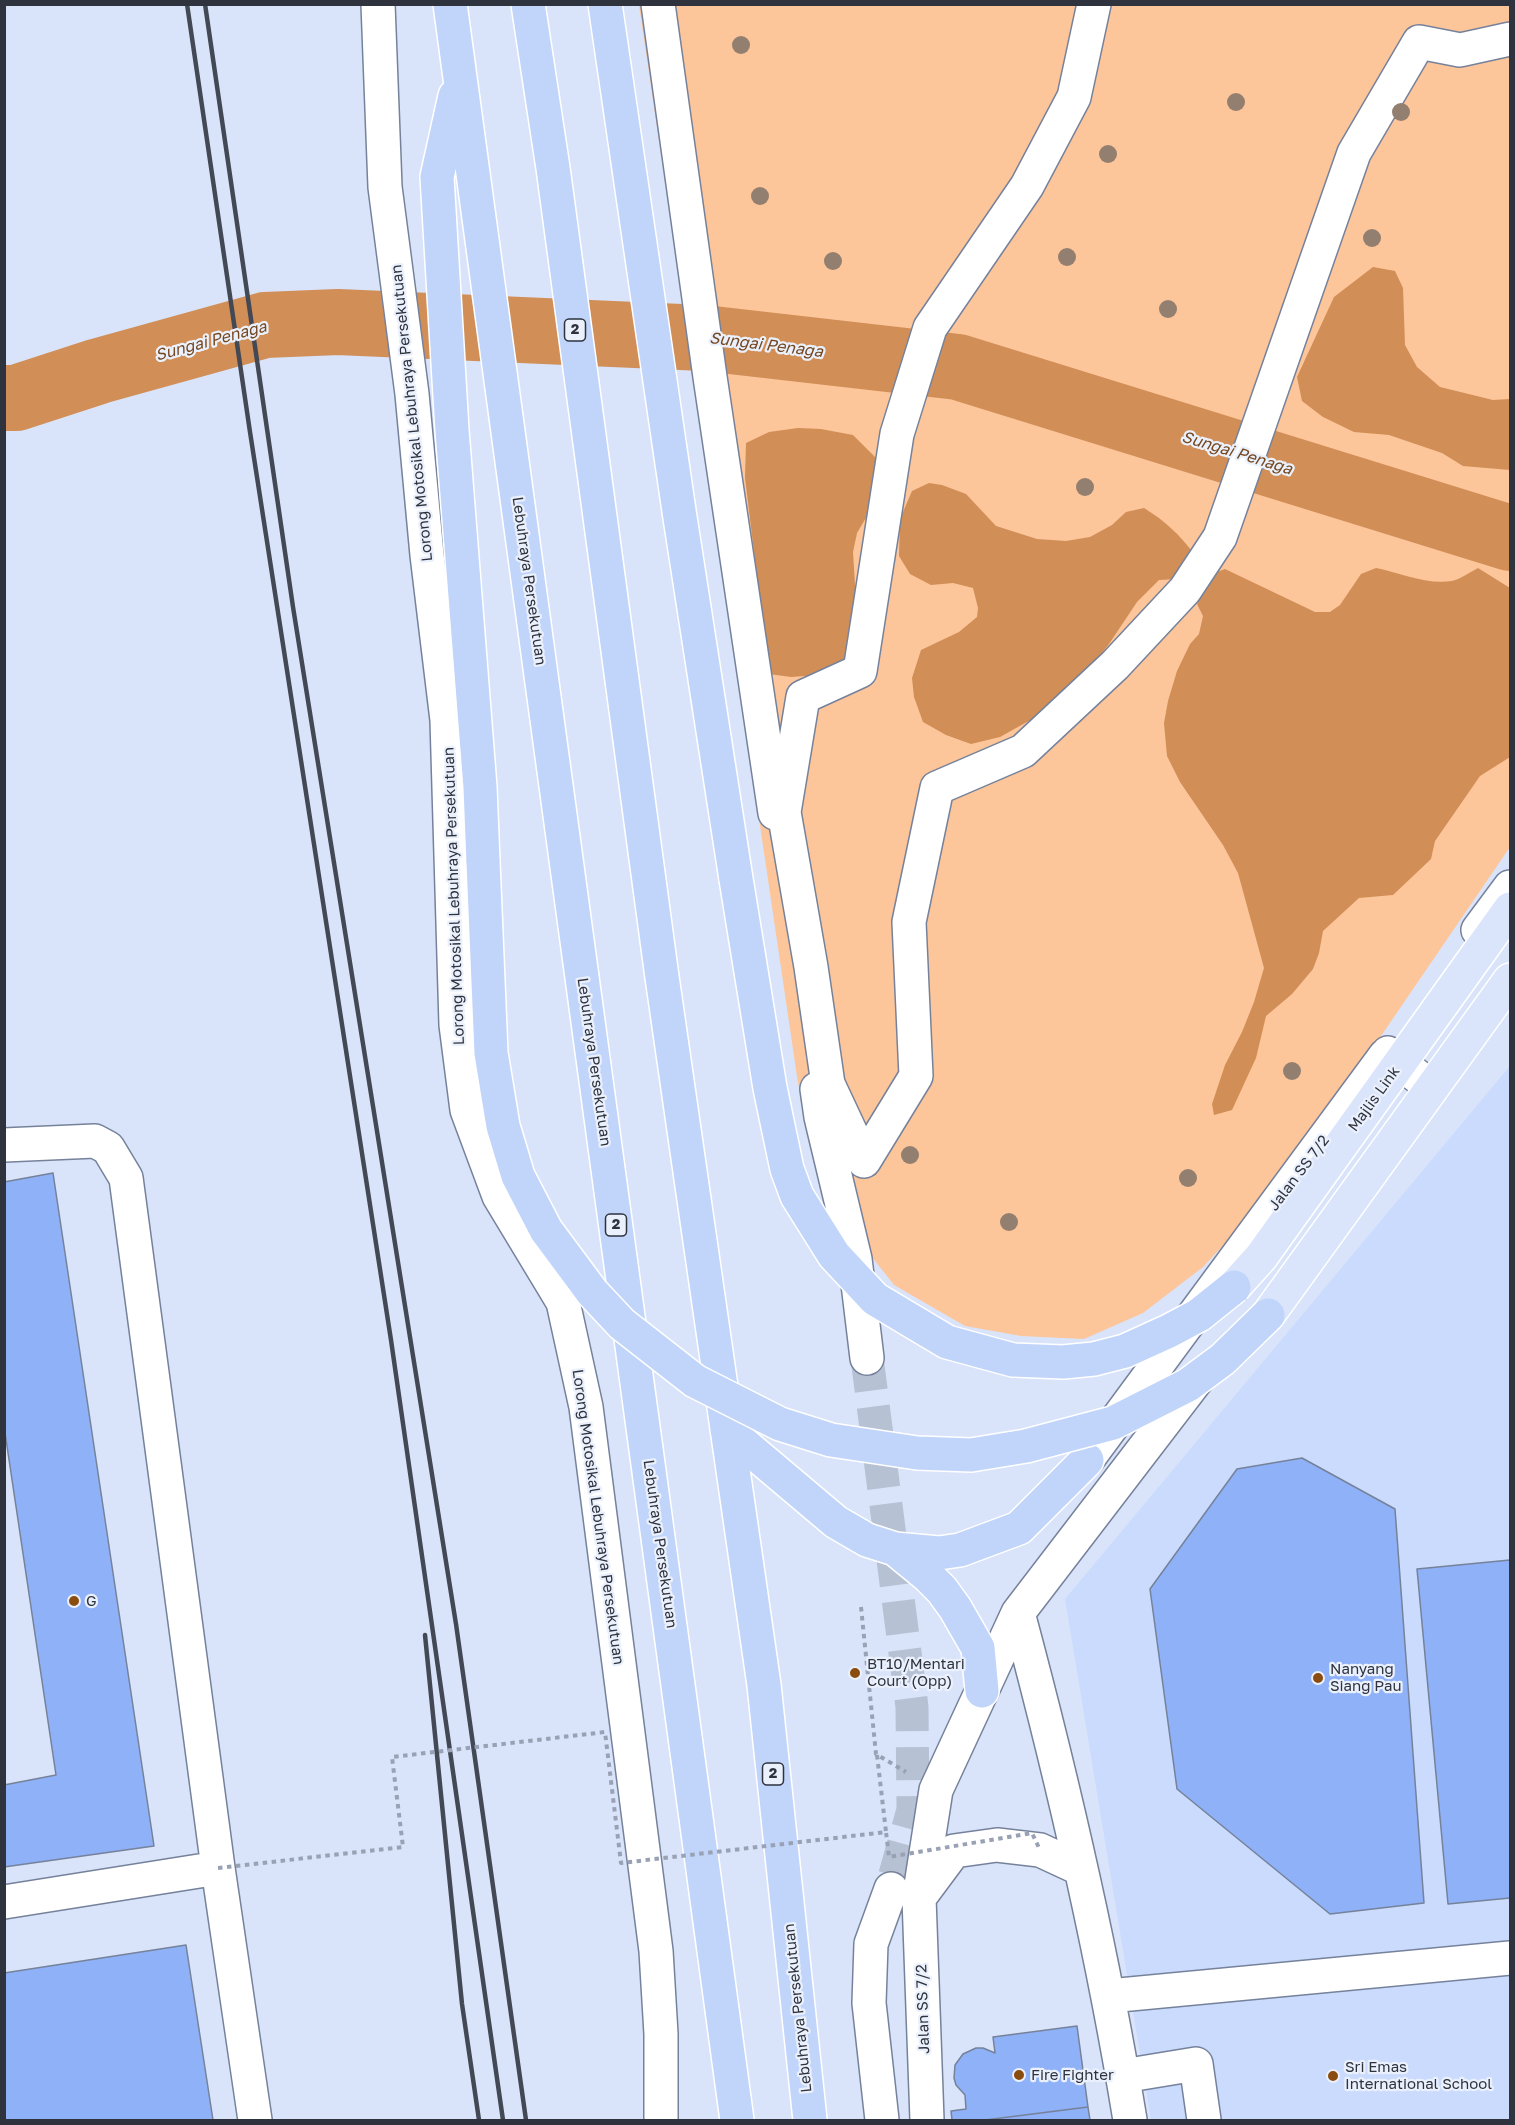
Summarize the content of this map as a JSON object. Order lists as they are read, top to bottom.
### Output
{
  "streets": {
    "highway": ["2", "Lebuhraya Persekutuan"],
    "main road": ["Majlis Link"],
    "street": ["Lorong Motosikal Lebuhraya Persekutuan", "Jalan SS 7/2"]
  },
  "water": ["Sungai Penaga"],
  "places": [
    "G",
    "BT10/Mentari Court (Opp)",
    "Nanyang Siang Pau",
    "Fire Fighter",
    "Sri Emas International School"
  ]
}
